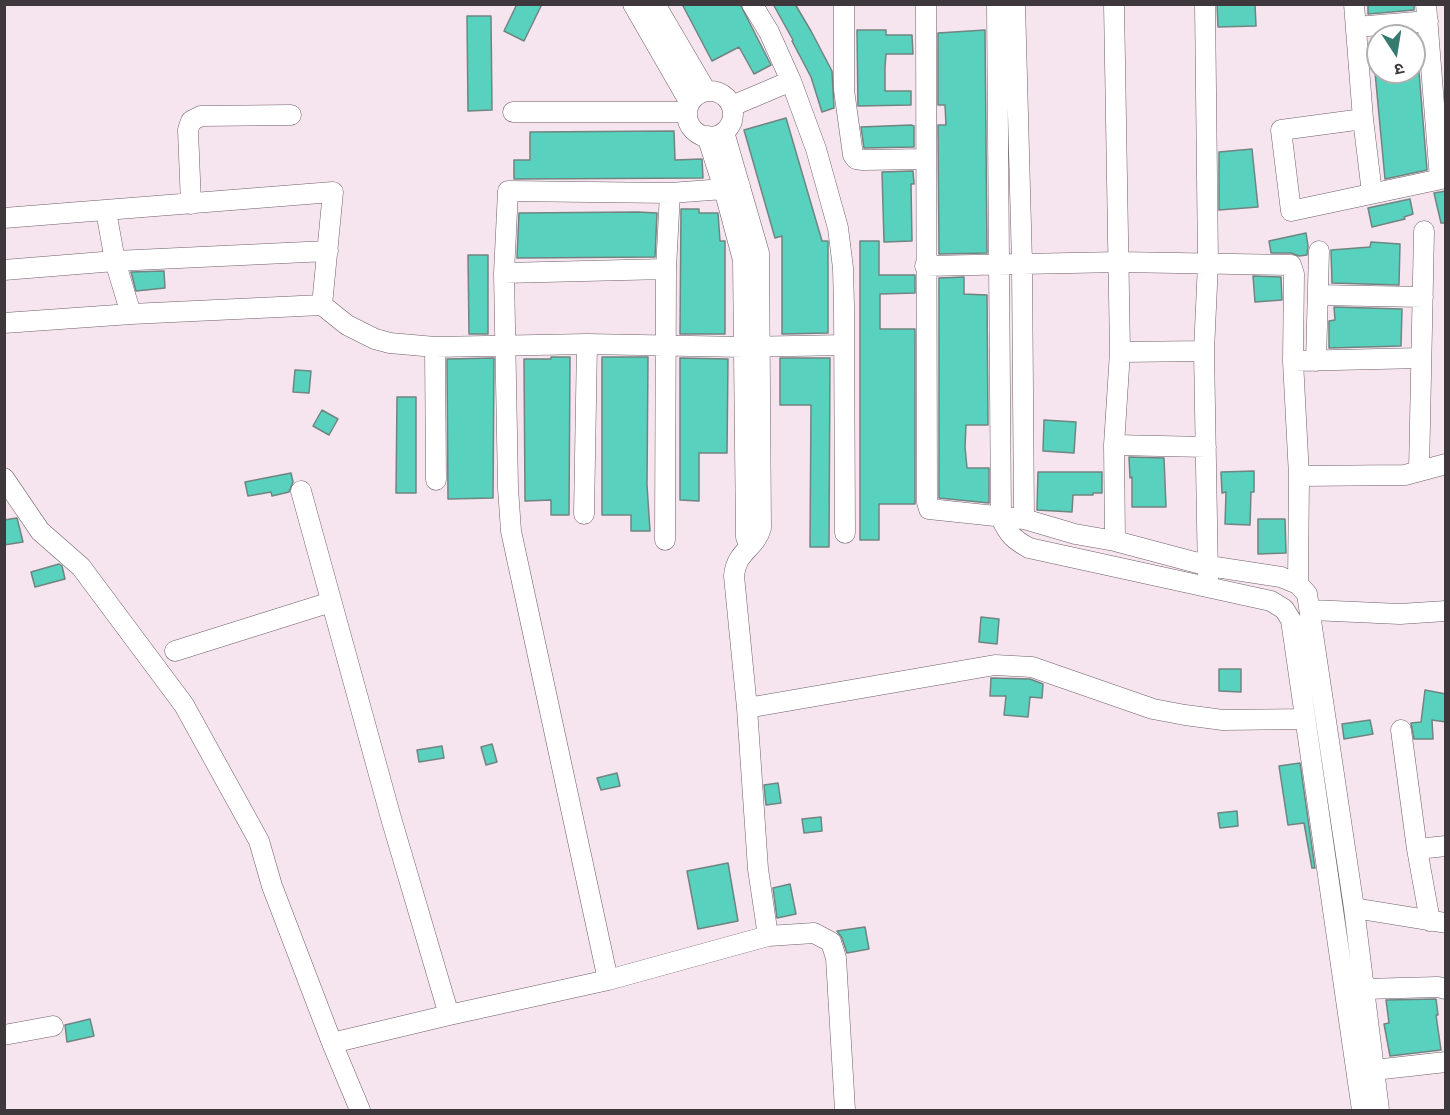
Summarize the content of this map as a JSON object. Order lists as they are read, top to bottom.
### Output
{
  "north": "bottom"
}
